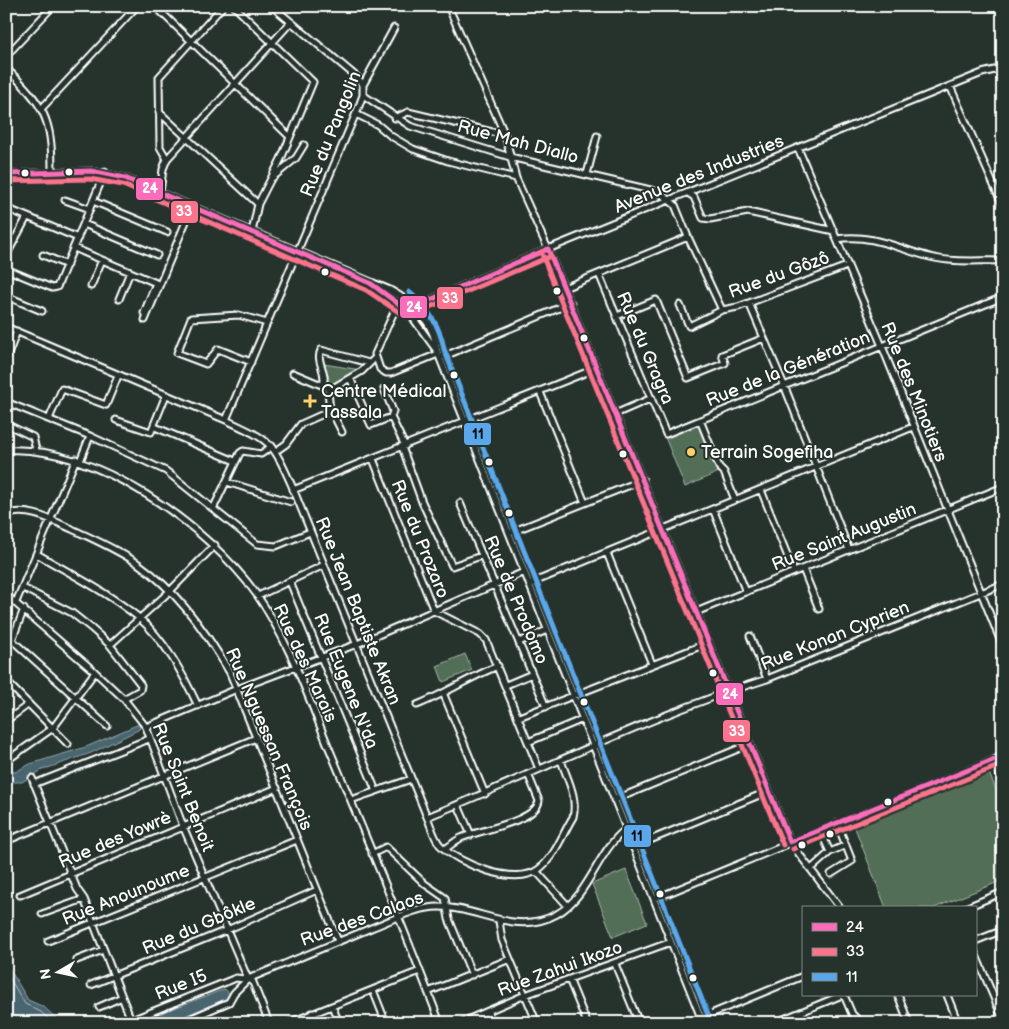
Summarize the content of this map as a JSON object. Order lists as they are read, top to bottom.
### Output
{
  "streets": {
    "street": [
      "Rue du Pangolin",
      "Rue Mah Diallo",
      "Avenue des Industries",
      "Rue du Gôzô",
      "Rue du Gragra",
      "Rue de la Génération",
      "Rue des Minotiers",
      "Rue Saint Augustin",
      "Rue du Prozaro",
      "Rue de Prodomo",
      "Rue Jean Baptiste Akran",
      "Rue Konan Cyprien",
      "Rue des Marais",
      "Rue Eugene N'da",
      "Rue Nguessan François",
      "Rue Saint Benoit",
      "Rue des Yowrè",
      "Rue Anounoume",
      "Rue des Calaos",
      "Rue du Gbôkle",
      "Rue Zahui Ikozo",
      "Rue I5"
    ]
  },
  "crossings": [
    ["Rue du Pangolin", "Rue Mah Diallo"],
    ["Rue du Pangolin", "Rue Jean Baptiste Akran"],
    ["Rue Mah Diallo", "Avenue des Industries"],
    ["Rue Mah Diallo", "Rue du Gôzô"],
    ["Avenue des Industries", "Rue du Gôzô"],
    ["Avenue des Industries", "Rue des Minotiers"],
    ["Rue du Gôzô", "Rue des Minotiers"],
    ["Rue du Gragra", "Rue de la Génération"],
    ["Rue de la Génération", "Rue des Minotiers"],
    ["Rue des Minotiers", "Rue Saint Augustin"],
    ["Rue des Minotiers", "Rue Konan Cyprien"],
    ["Rue du Prozaro", "Rue Konan Cyprien"],
    ["Rue Jean Baptiste Akran", "Rue Konan Cyprien"],
    ["Rue des Marais", "Rue des Calaos"],
    ["Rue Nguessan François", "Rue des Yowrè"],
    ["Rue Nguessan François", "Rue Anounoume"],
    ["Rue Nguessan François", "Rue des Calaos"],
    ["Rue Nguessan François", "Rue du Gbôkle"],
    ["Rue Saint Benoit", "Rue des Yowrè"],
    ["Rue Saint Benoit", "Rue Anounoume"],
    ["Rue Saint Benoit", "Rue des Calaos"],
    ["Rue Saint Benoit", "Rue du Gbôkle"],
    ["Rue Saint Benoit", "Rue I5"],
    ["Rue des Calaos", "Rue I5"]
  ],
  "places": {
    "health": ["Centre Médical Tassala"],
    "other": ["Terrain Sogefiha"]
  },
  "lines": ["transit line 24", "transit line 33", "transit line 11"],
  "legend": ["24", "33", "11"],
  "north": "left"
}
